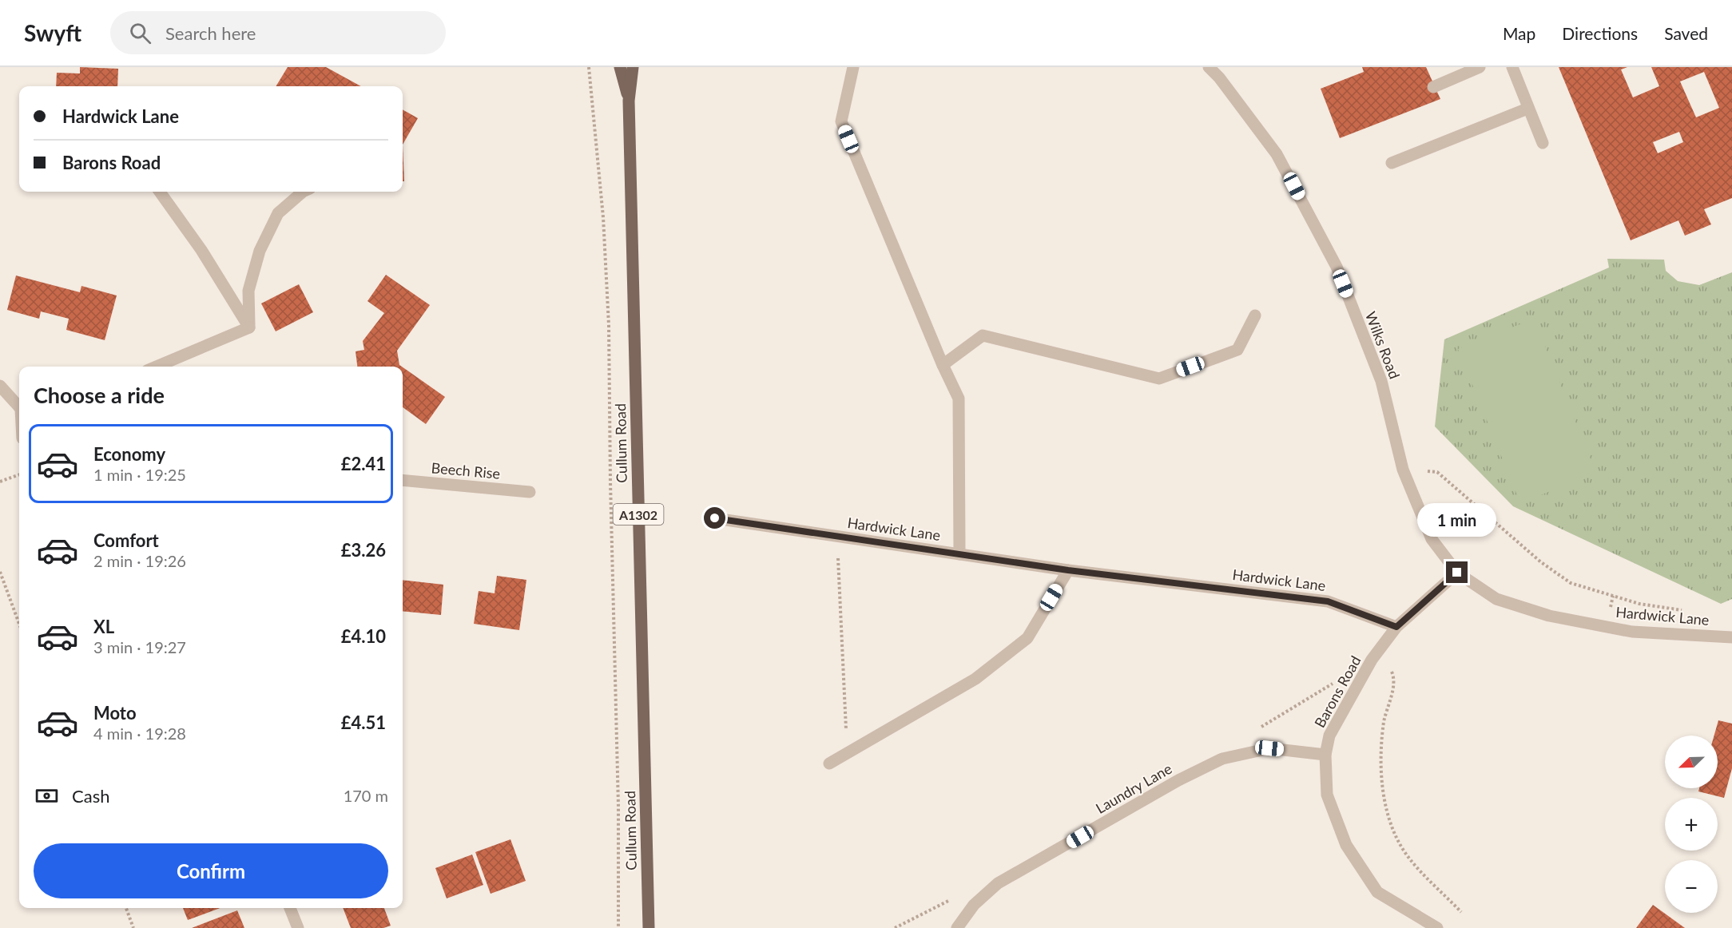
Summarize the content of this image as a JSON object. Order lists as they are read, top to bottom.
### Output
{
  "streets": {
    "main road": ["Cullum Road", "A1302"],
    "street": [
      "Wilks Road",
      "Beech Rise",
      "Hardwick Lane",
      "Barons Road",
      "Laundry Lane"
    ]
  },
  "crossings": [
    ["Wilks Road", "Hardwick Lane"],
    ["Wilks Road", "Barons Road"],
    ["Hardwick Lane", "Barons Road"],
    ["Barons Road", "Laundry Lane"]
  ],
  "north": "bottom left",
  "page": {
    "header": "Swyft",
    "search": "Search here",
    "nav": ["Map", "Directions", "Saved"],
    "banner": ["Hardwick Lane", "Barons Road"],
    "heading": "Choose a ride",
    "list": [
      {
        "name": "Economy",
        "note": "1 min · 19:25",
        "value": "£2.41"
      },
      {
        "name": "Comfort",
        "note": "2 min · 19:26",
        "value": "£3.26"
      },
      {
        "name": "XL",
        "note": "3 min · 19:27",
        "value": "£4.10"
      },
      {
        "name": "Moto",
        "note": "4 min · 19:28",
        "value": "£4.51"
      }
    ],
    "bubble": "1 min",
    "map_buttons": ["+", "−"],
    "pay": ["Cash", "170 m"],
    "buttons": "Confirm"
  }
}
